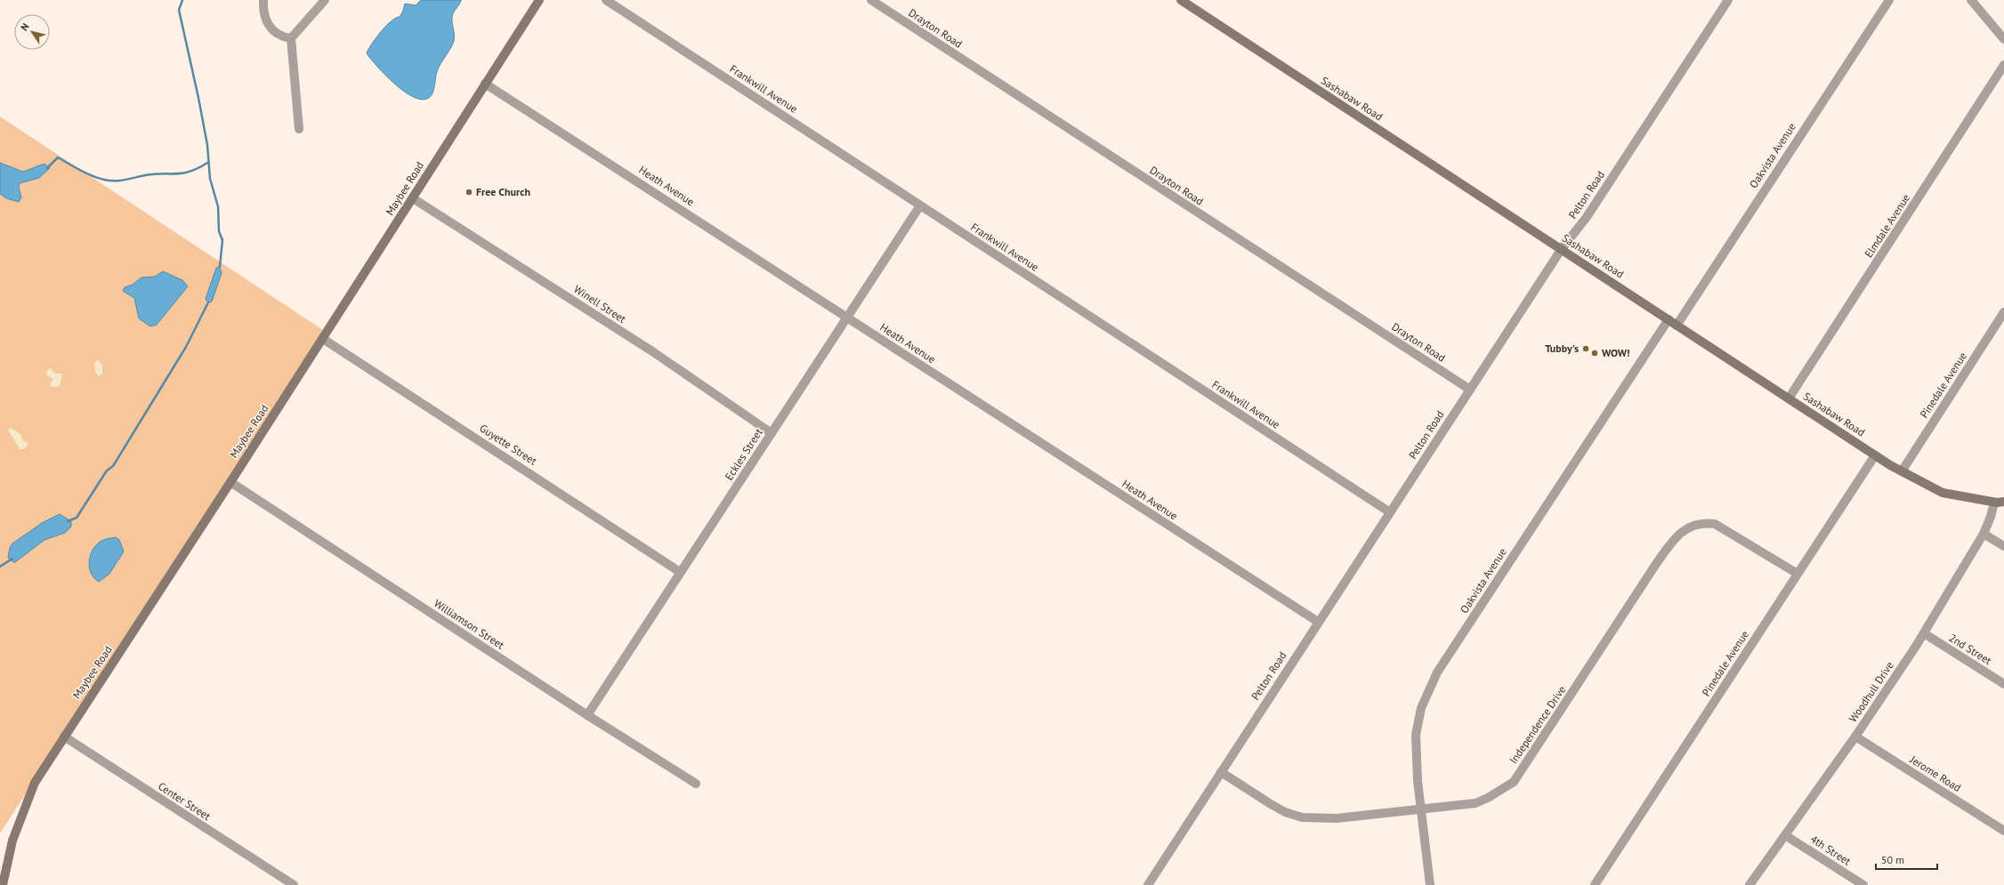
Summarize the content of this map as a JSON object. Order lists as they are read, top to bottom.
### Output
{
  "streets": {
    "main road": ["Sashabaw Road", "Maybee Road"],
    "street": [
      "Drayton Road",
      "Frankwill Avenue",
      "Oakvista Avenue",
      "Heath Avenue",
      "Pelton Road",
      "Elmdale Avenue",
      "Winell Street",
      "Pinedale Avenue",
      "Guyette Street",
      "Eckles Street",
      "Williamson Street",
      "2nd Street",
      "Woodhull Drive",
      "Independence Drive",
      "Jerome Road",
      "Center Street",
      "4th Street"
    ]
  },
  "crossings": [
    ["Drayton Road", "Pelton Road"],
    ["Frankwill Avenue", "Pelton Road"],
    ["Frankwill Avenue", "Eckles Street"],
    ["Sashabaw Road", "Oakvista Avenue"],
    ["Sashabaw Road", "Pelton Road"],
    ["Sashabaw Road", "Elmdale Avenue"],
    ["Sashabaw Road", "Pinedale Avenue"],
    ["Sashabaw Road", "Woodhull Drive"],
    ["Oakvista Avenue", "Independence Drive"],
    ["Heath Avenue", "Maybee Road"],
    ["Heath Avenue", "Pelton Road"],
    ["Heath Avenue", "Eckles Street"],
    ["Maybee Road", "Winell Street"],
    ["Maybee Road", "Guyette Street"],
    ["Maybee Road", "Williamson Street"],
    ["Maybee Road", "Center Street"],
    ["Pelton Road", "Independence Drive"],
    ["Winell Street", "Eckles Street"],
    ["Pinedale Avenue", "Independence Drive"],
    ["Guyette Street", "Eckles Street"],
    ["Eckles Street", "Williamson Street"],
    ["2nd Street", "Woodhull Drive"],
    ["Woodhull Drive", "Jerome Road"],
    ["Woodhull Drive", "4th Street"]
  ],
  "places": ["Free Church", "Tubby's", "WOW!"],
  "scale_bar": "50 m",
  "north": "top left"
}
